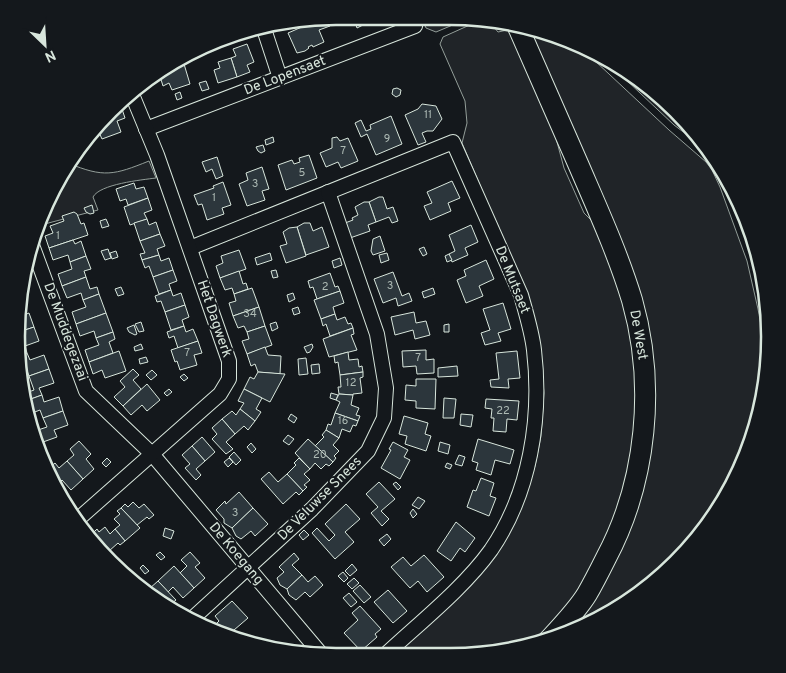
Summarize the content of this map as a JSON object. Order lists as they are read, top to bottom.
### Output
{
  "streets": {
    "main road": ["De West"],
    "street": [
      "De Lopensaet",
      "De Mutsaet",
      "Het Dagwerk",
      "De Muddegezaai",
      "De Veluwse Snees",
      "De Koegang"
    ]
  },
  "crossings": [
    ["De Lopensaet", "Het Dagwerk"],
    ["De Mutsaet", "Het Dagwerk"],
    ["De Mutsaet", "De Veluwse Snees"],
    ["Het Dagwerk", "De Muddegezaai"],
    ["Het Dagwerk", "De Koegang"],
    ["De Muddegezaai", "De Koegang"],
    ["De Veluwse Snees", "De Koegang"]
  ],
  "house_numbers": [
    "11",
    "9",
    "7",
    "5",
    "3",
    "1",
    "1",
    "3",
    "2",
    "34",
    "7",
    "7",
    "12",
    "22",
    "16",
    "20",
    "3"
  ],
  "north": "bottom right"
}
